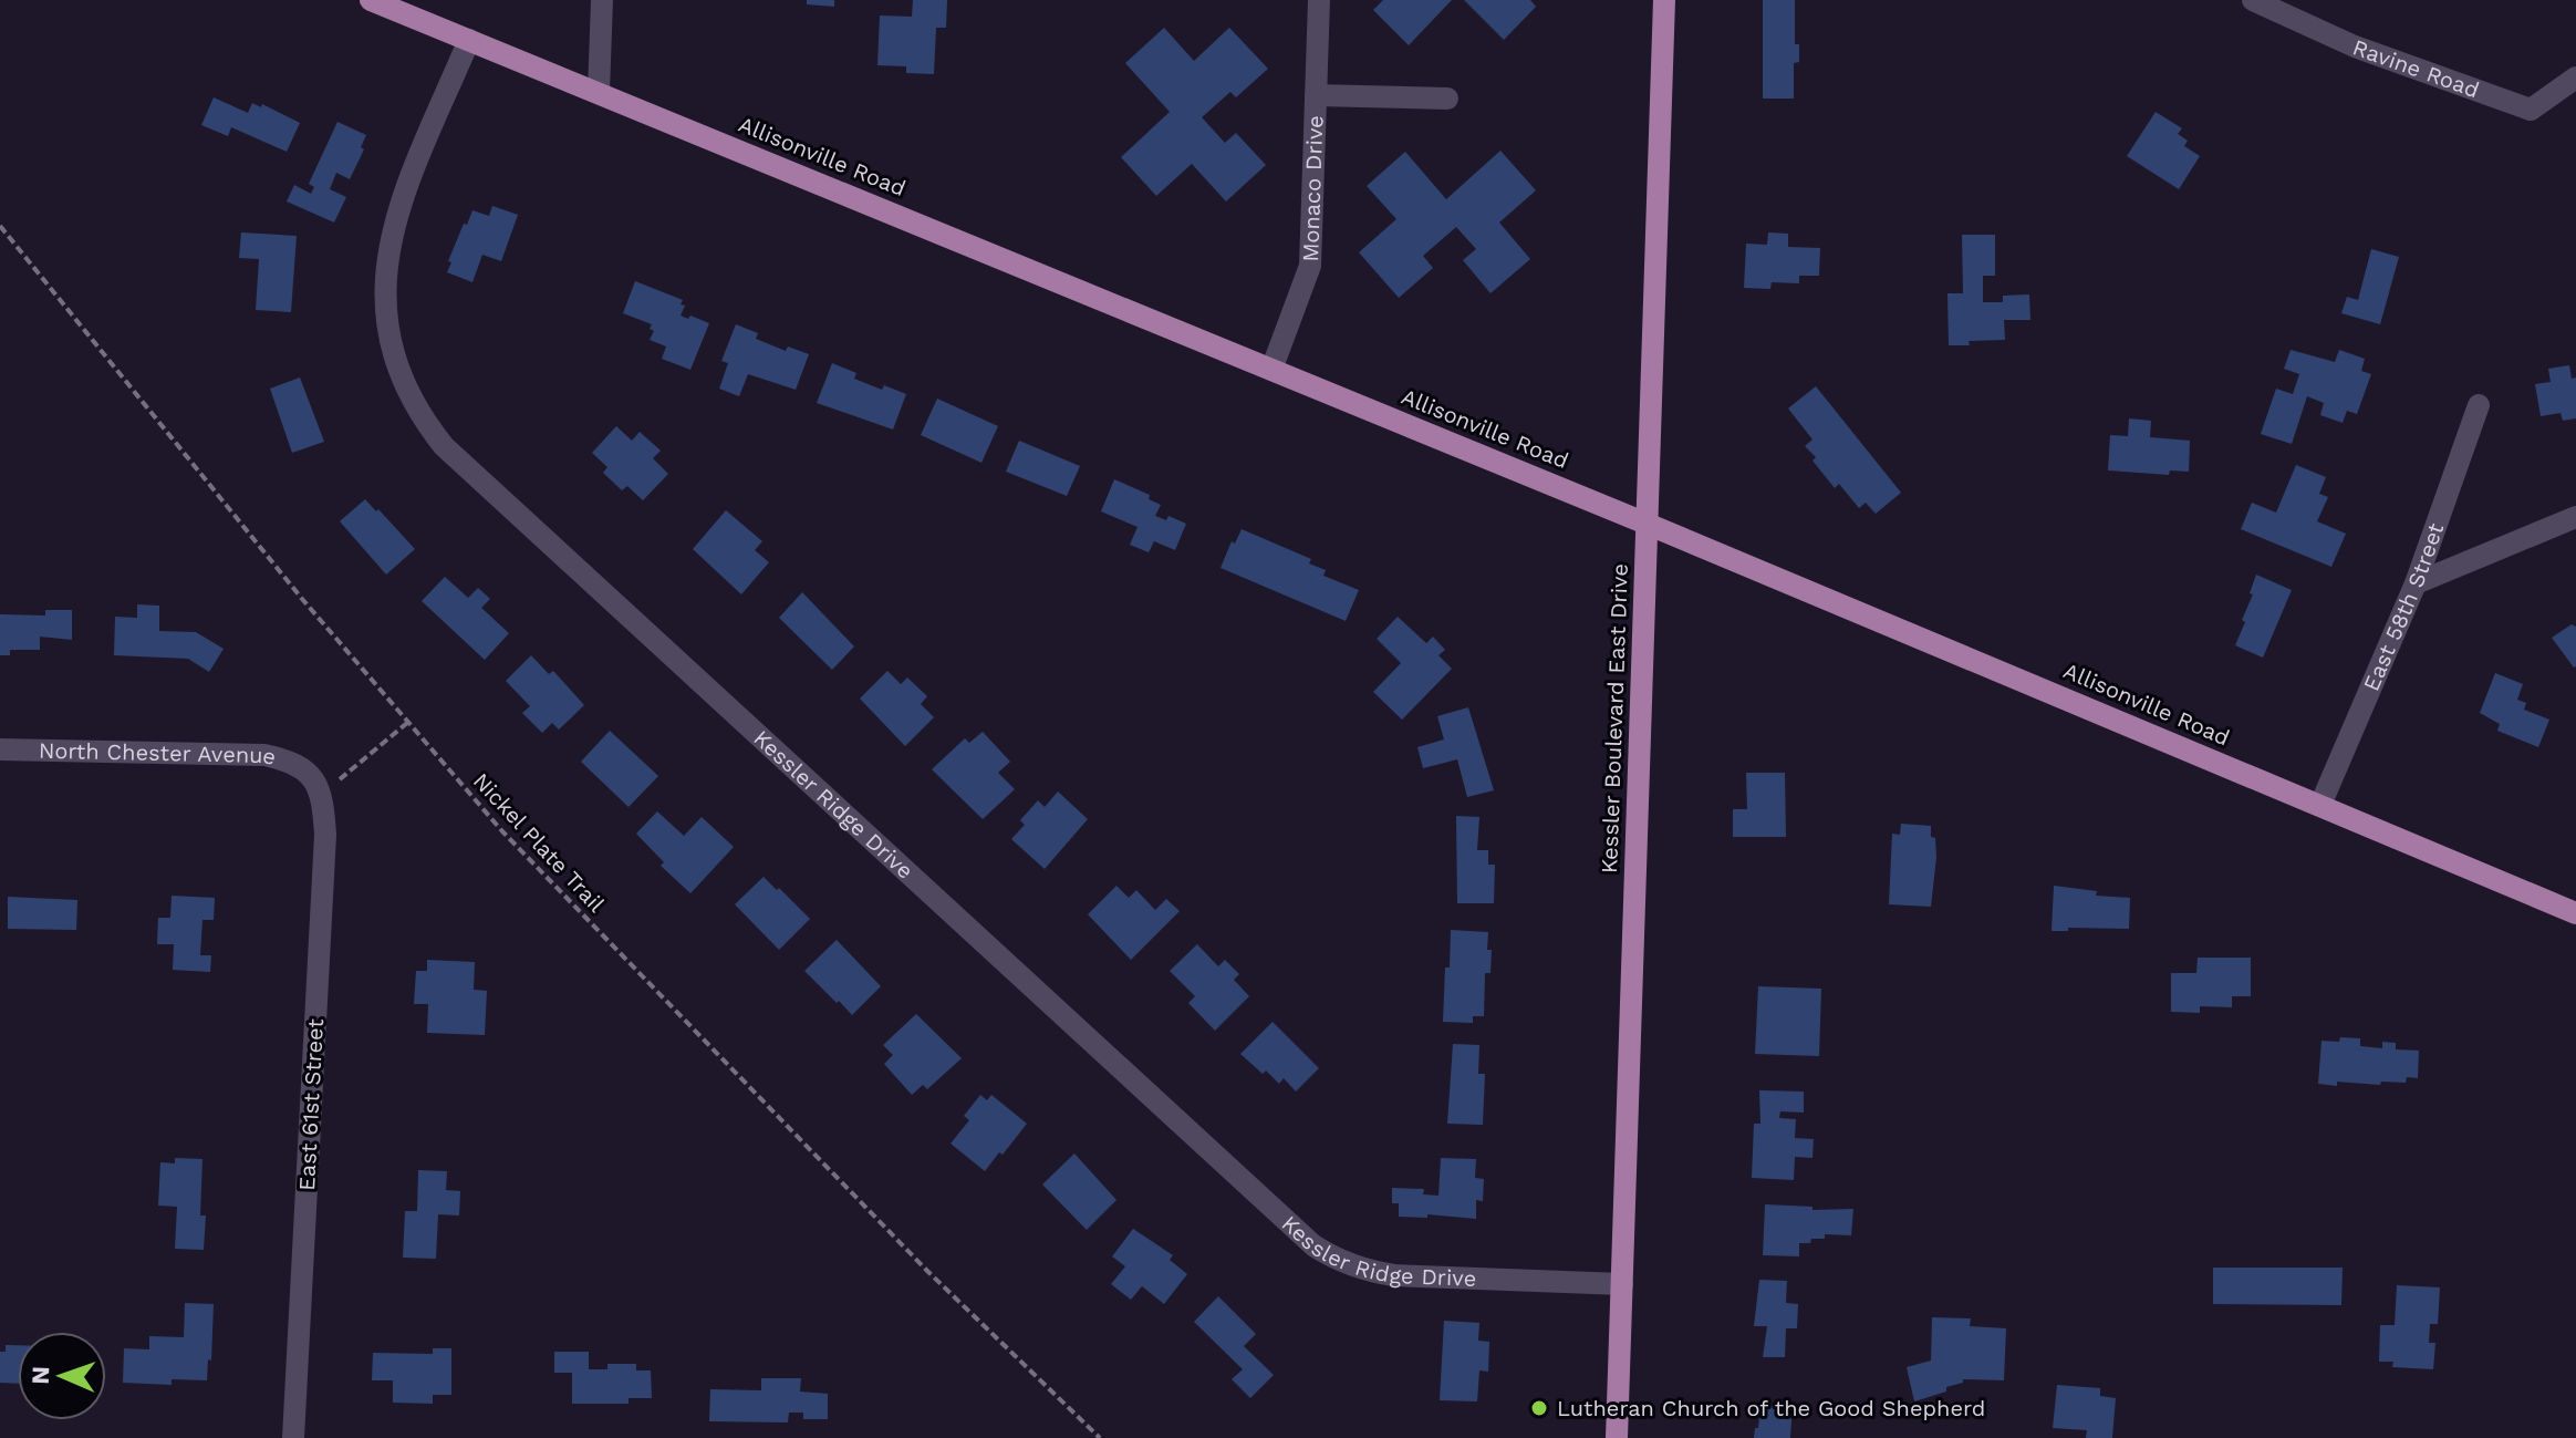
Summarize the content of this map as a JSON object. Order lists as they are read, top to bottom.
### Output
{
  "streets": {
    "main road": ["Allisonville Road", "Kessler Boulevard East Drive"],
    "street": [
      "Ravine Road",
      "Monaco Drive",
      "East 58th Street",
      "North Chester Avenue",
      "Kessler Ridge Drive",
      "East 61st Street"
    ],
    "path": ["Nickel Plate Trail"]
  },
  "crossings": [
    ["Allisonville Road", "Monaco Drive"],
    ["Allisonville Road", "East 58th Street"],
    ["Allisonville Road", "Kessler Boulevard East Drive"],
    ["Allisonville Road", "Kessler Ridge Drive"],
    ["Kessler Boulevard East Drive", "Kessler Ridge Drive"],
    ["North Chester Avenue", "East 61st Street"]
  ],
  "places": ["Lutheran Church of the Good Shepherd"],
  "north": "left"
}
